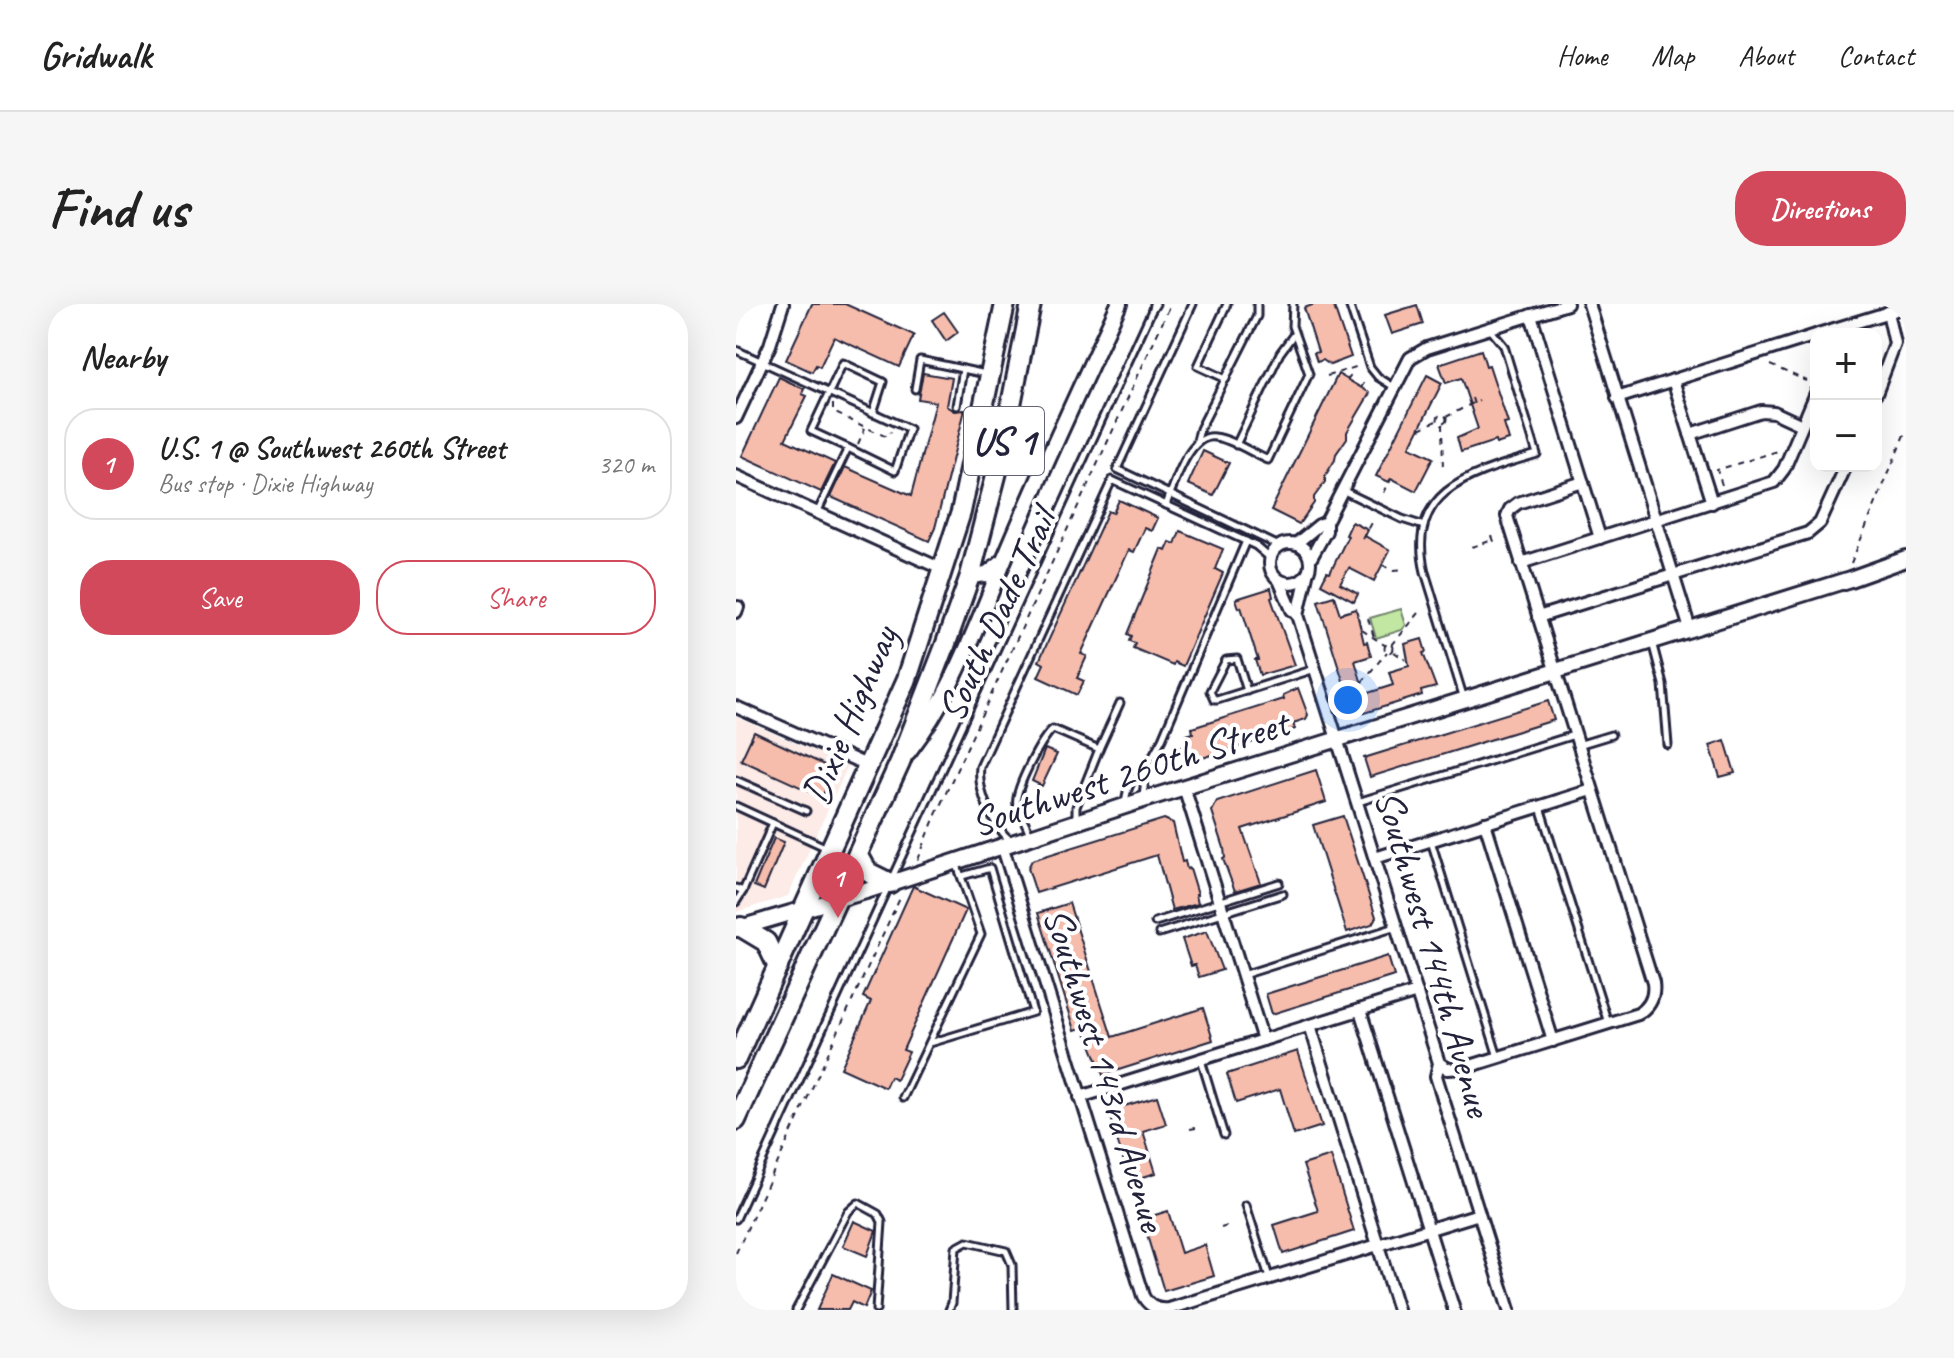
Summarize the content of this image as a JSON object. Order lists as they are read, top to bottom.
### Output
{
  "streets": {
    "highway": ["US 1", "Dixie Highway"],
    "street": ["Southwest 260th Street", "Southwest 144th Avenue", "Southwest 143rd Avenue"],
    "path": ["South Dade Trail"]
  },
  "crossings": [
    ["US 1", "Dixie Highway"],
    ["Dixie Highway", "Southwest 260th Street"],
    ["Southwest 260th Street", "Southwest 144th Avenue"],
    ["Southwest 260th Street", "Southwest 143rd Avenue"]
  ],
  "page": {
    "header": "Gridwalk",
    "nav": [
      "Home",
      "Map",
      "About",
      "Contact"
    ],
    "buttons": [
      "Directions",
      ["Save", "Share"]
    ],
    "title": "Find us",
    "heading": "Nearby",
    "map_buttons": ["+", "−"],
    "list": [
      {
        "mark": "1",
        "name": "U.S. 1 @ Southwest 260th Street",
        "note": "Bus stop · Dixie Highway",
        "value": "320 m"
      }
    ],
    "pins": "1"
  }
}
